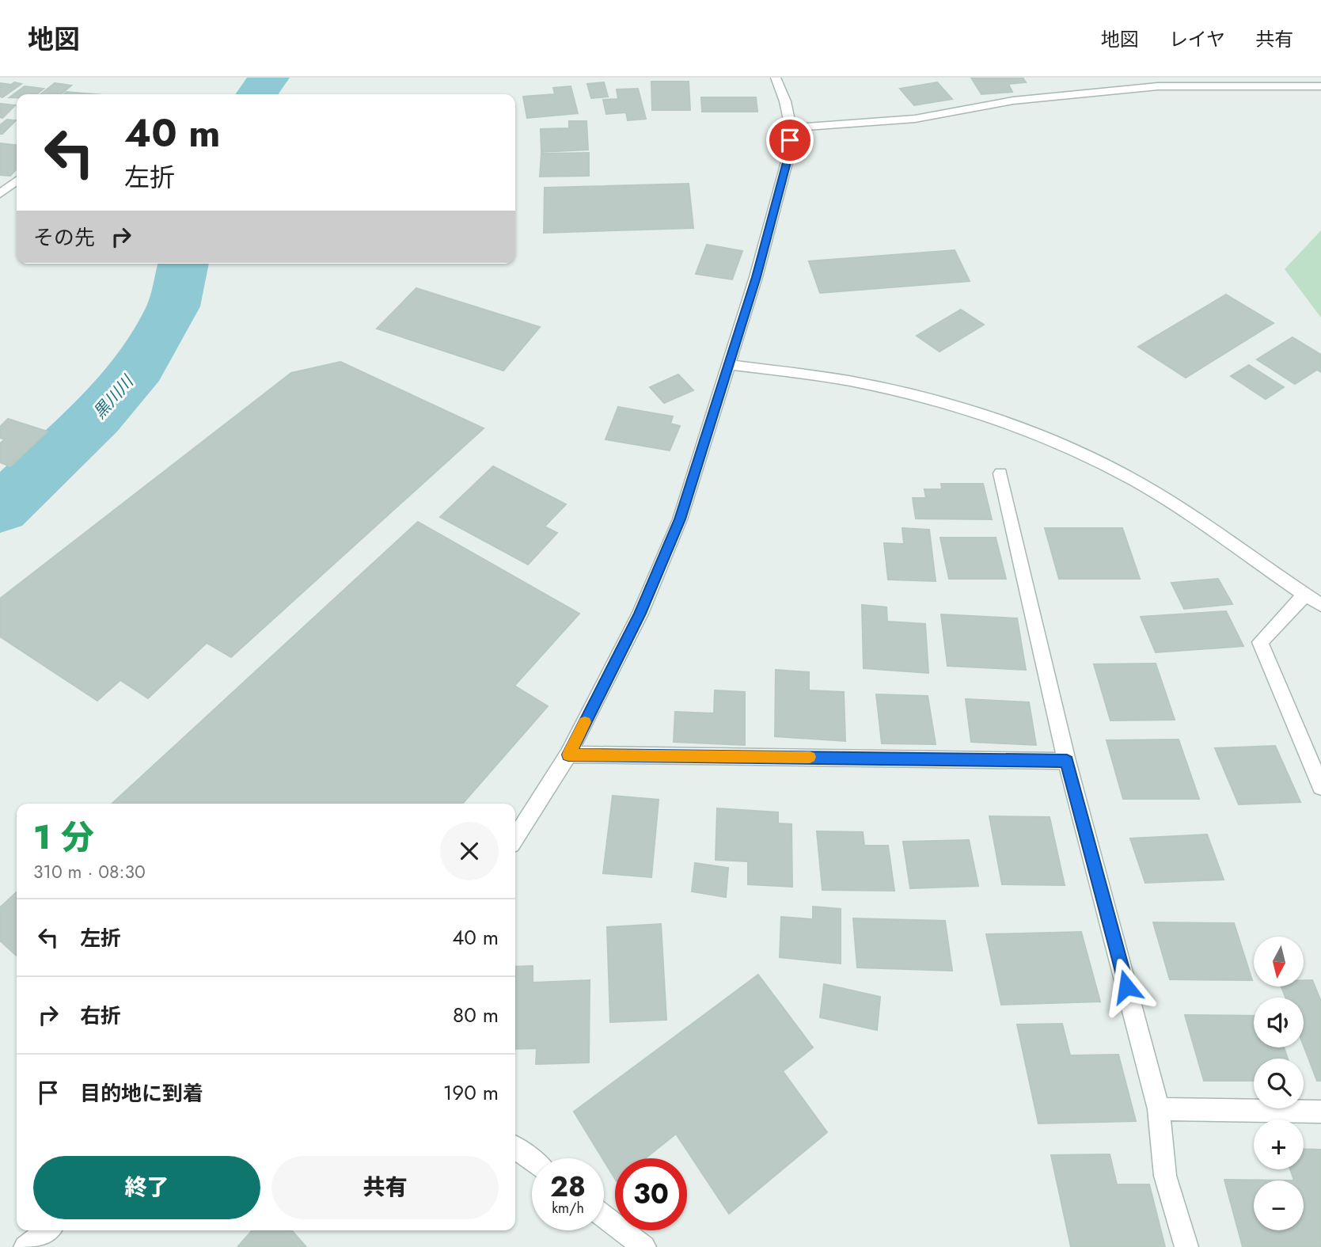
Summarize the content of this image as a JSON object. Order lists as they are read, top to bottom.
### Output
{
  "water": ["黒川川"],
  "north": "bottom",
  "page": {
    "header": "地図",
    "nav": ["地図", "レイヤ", "共有"],
    "turn": ["40 m", "左折"],
    "then": "その先",
    "heading": ["1 分", "310 m · 08:30"],
    "list": [
      {
        "name": "左折",
        "value": "40 m"
      },
      {
        "name": "右折",
        "value": "80 m"
      },
      {
        "name": "目的地に到着",
        "value": "190 m"
      }
    ],
    "map_buttons": ["+", "−"],
    "buttons": ["終了", "共有"],
    "speed": "28 km/h",
    "limit": "30"
  }
}
